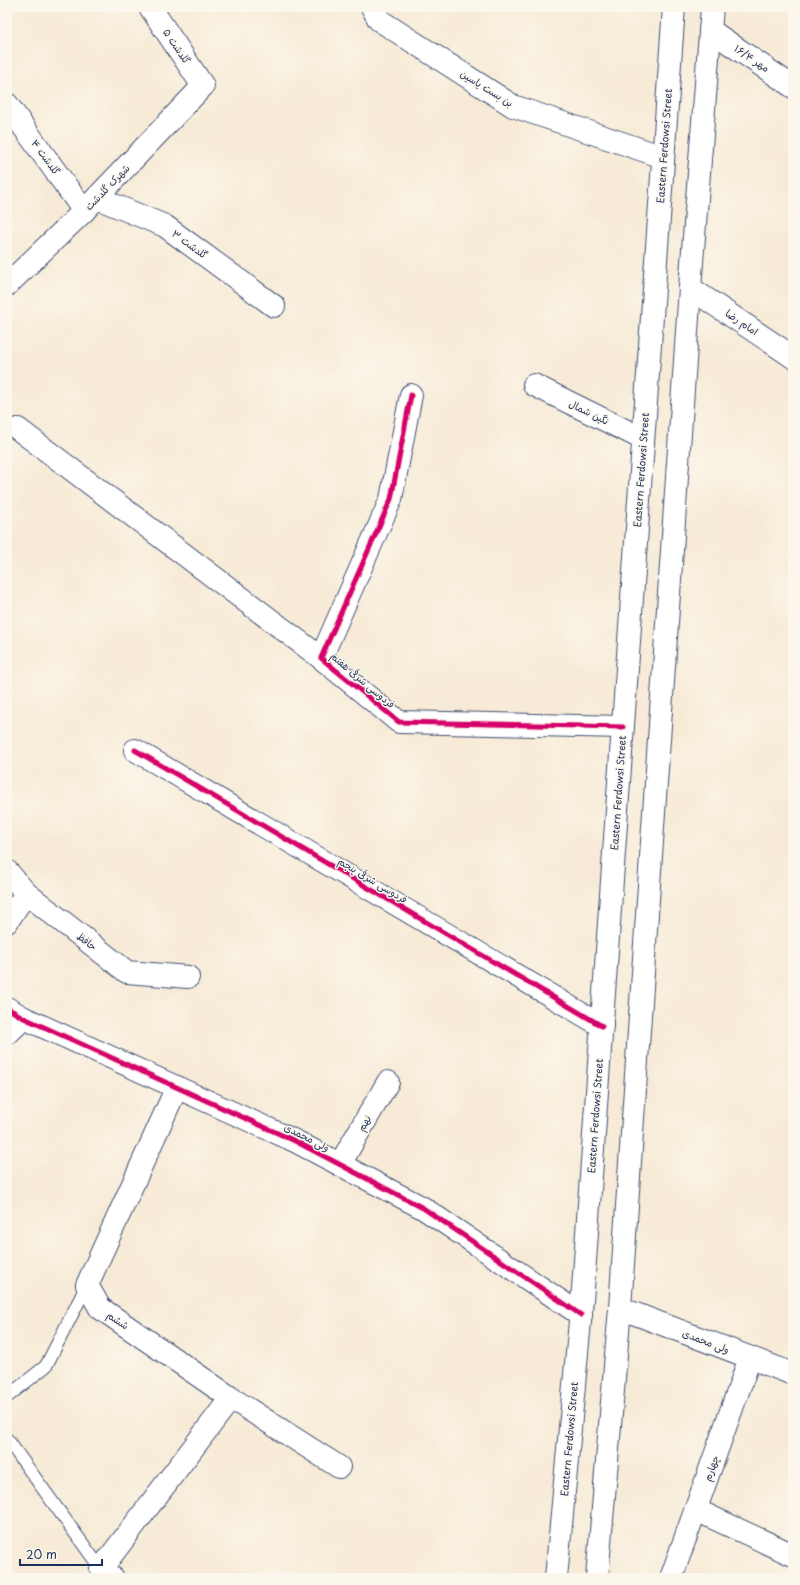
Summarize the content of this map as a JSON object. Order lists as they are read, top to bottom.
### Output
{
  "streets": {
    "street": [
      "۵ گلدشت",
      "مهر ۱۶/۴",
      "بن بست یاسین",
      "Eastern Ferdowsi Street",
      "گلدشت ۴",
      "شهرک گلدشت",
      "گلدشت ۳",
      "امام رضا",
      "نگین شمال",
      "فردوسی شرقی هفتم",
      "فردوسی شرقی پنجم",
      "حافظ",
      "نهم",
      "ولی محمدی",
      "ششم",
      "چهارم"
    ]
  },
  "crossings": [
    ["۵ گلدشت", "شهرک گلدشت"],
    ["بن بست یاسین", "Eastern Ferdowsi Street"],
    ["Eastern Ferdowsi Street", "نگین شمال"],
    ["Eastern Ferdowsi Street", "فردوسی شرقی هفتم"],
    ["Eastern Ferdowsi Street", "فردوسی شرقی پنجم"],
    ["Eastern Ferdowsi Street", "ولی محمدی"],
    ["گلدشت ۴", "شهرک گلدشت"],
    ["گلدشت ۴", "گلدشت ۳"],
    ["شهرک گلدشت", "گلدشت ۳"],
    ["نهم", "ولی محمدی"],
    ["ولی محمدی", "چهارم"]
  ],
  "scale_bar": "20 m"
}
